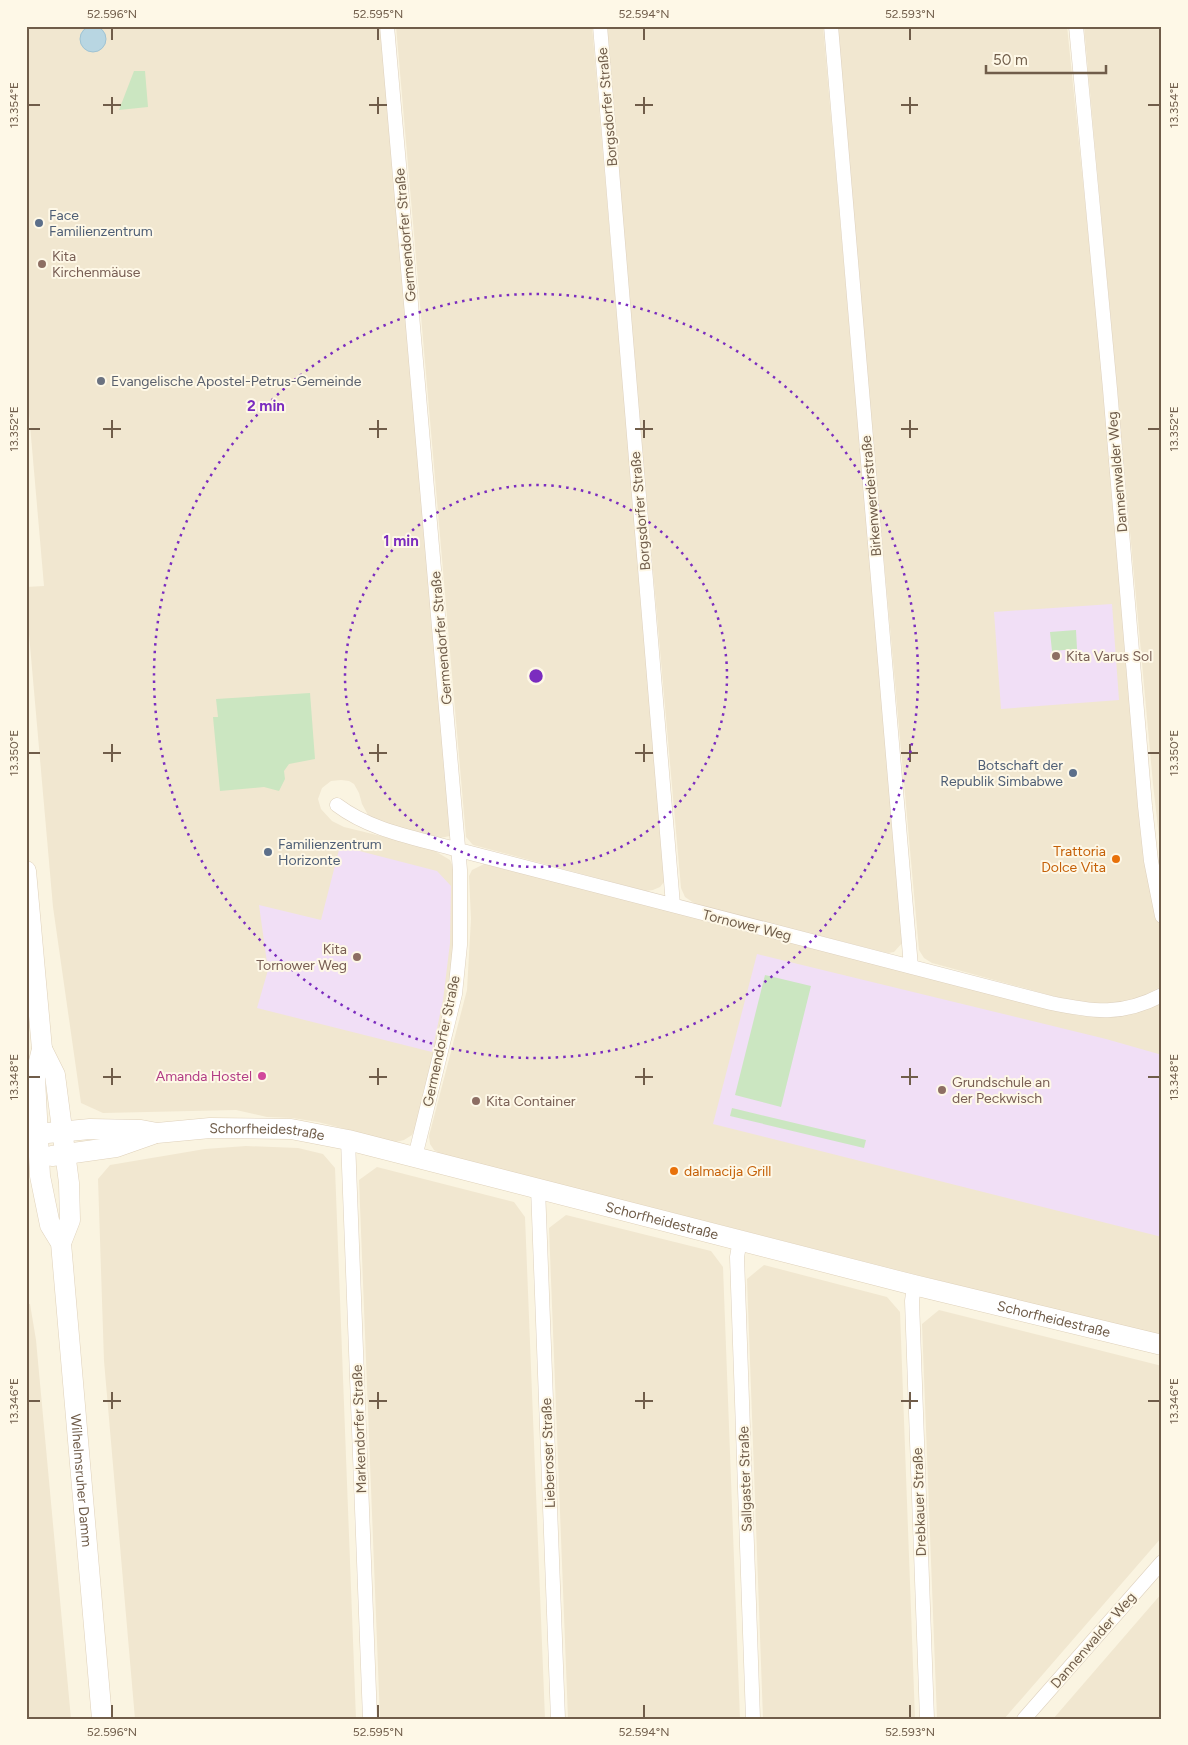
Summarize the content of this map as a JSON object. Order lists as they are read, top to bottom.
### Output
{
  "streets": {
    "main road": ["Schorfheidestraße", "Wilhelmsruher Damm"],
    "street": [
      "Borgsdorfer Straße",
      "Germendorfer Straße",
      "Dannenwalder Weg",
      "Birkenwerderstraße",
      "Tornower Weg",
      "Markendorfer Straße",
      "Lieberoser Straße",
      "Sallgaster Straße",
      "Drebkauer Straße"
    ]
  },
  "crossings": [
    ["Borgsdorfer Straße", "Tornower Weg"],
    ["Germendorfer Straße", "Tornower Weg"],
    ["Germendorfer Straße", "Schorfheidestraße"],
    ["Birkenwerderstraße", "Tornower Weg"],
    ["Schorfheidestraße", "Markendorfer Straße"],
    ["Schorfheidestraße", "Lieberoser Straße"],
    ["Schorfheidestraße", "Sallgaster Straße"],
    ["Schorfheidestraße", "Wilhelmsruher Damm"],
    ["Schorfheidestraße", "Drebkauer Straße"]
  ],
  "places": [
    "Face Familienzentrum",
    "Kita Kirchenmäuse",
    "Evangelische Apostel-Petrus-Gemeinde",
    "Kita Varus Sol",
    "Botschaft der Republik Simbabwe",
    "Familienzentrum Horizonte",
    "Trattoria Dolce Vita",
    "Kita Tornower Weg",
    "Amanda Hostel",
    "Grundschule an der Peckwisch",
    "Kita Container",
    "dalmacija Grill"
  ],
  "scale_bar": "50 m",
  "coordinates": [
    "52.596°N",
    "52.595°N",
    "52.594°N",
    "52.593°N",
    "13.354°E",
    "13.352°E",
    "13.350°E",
    "13.348°E",
    "13.346°E"
  ],
  "rings": ["2 min", "1 min"]
}
